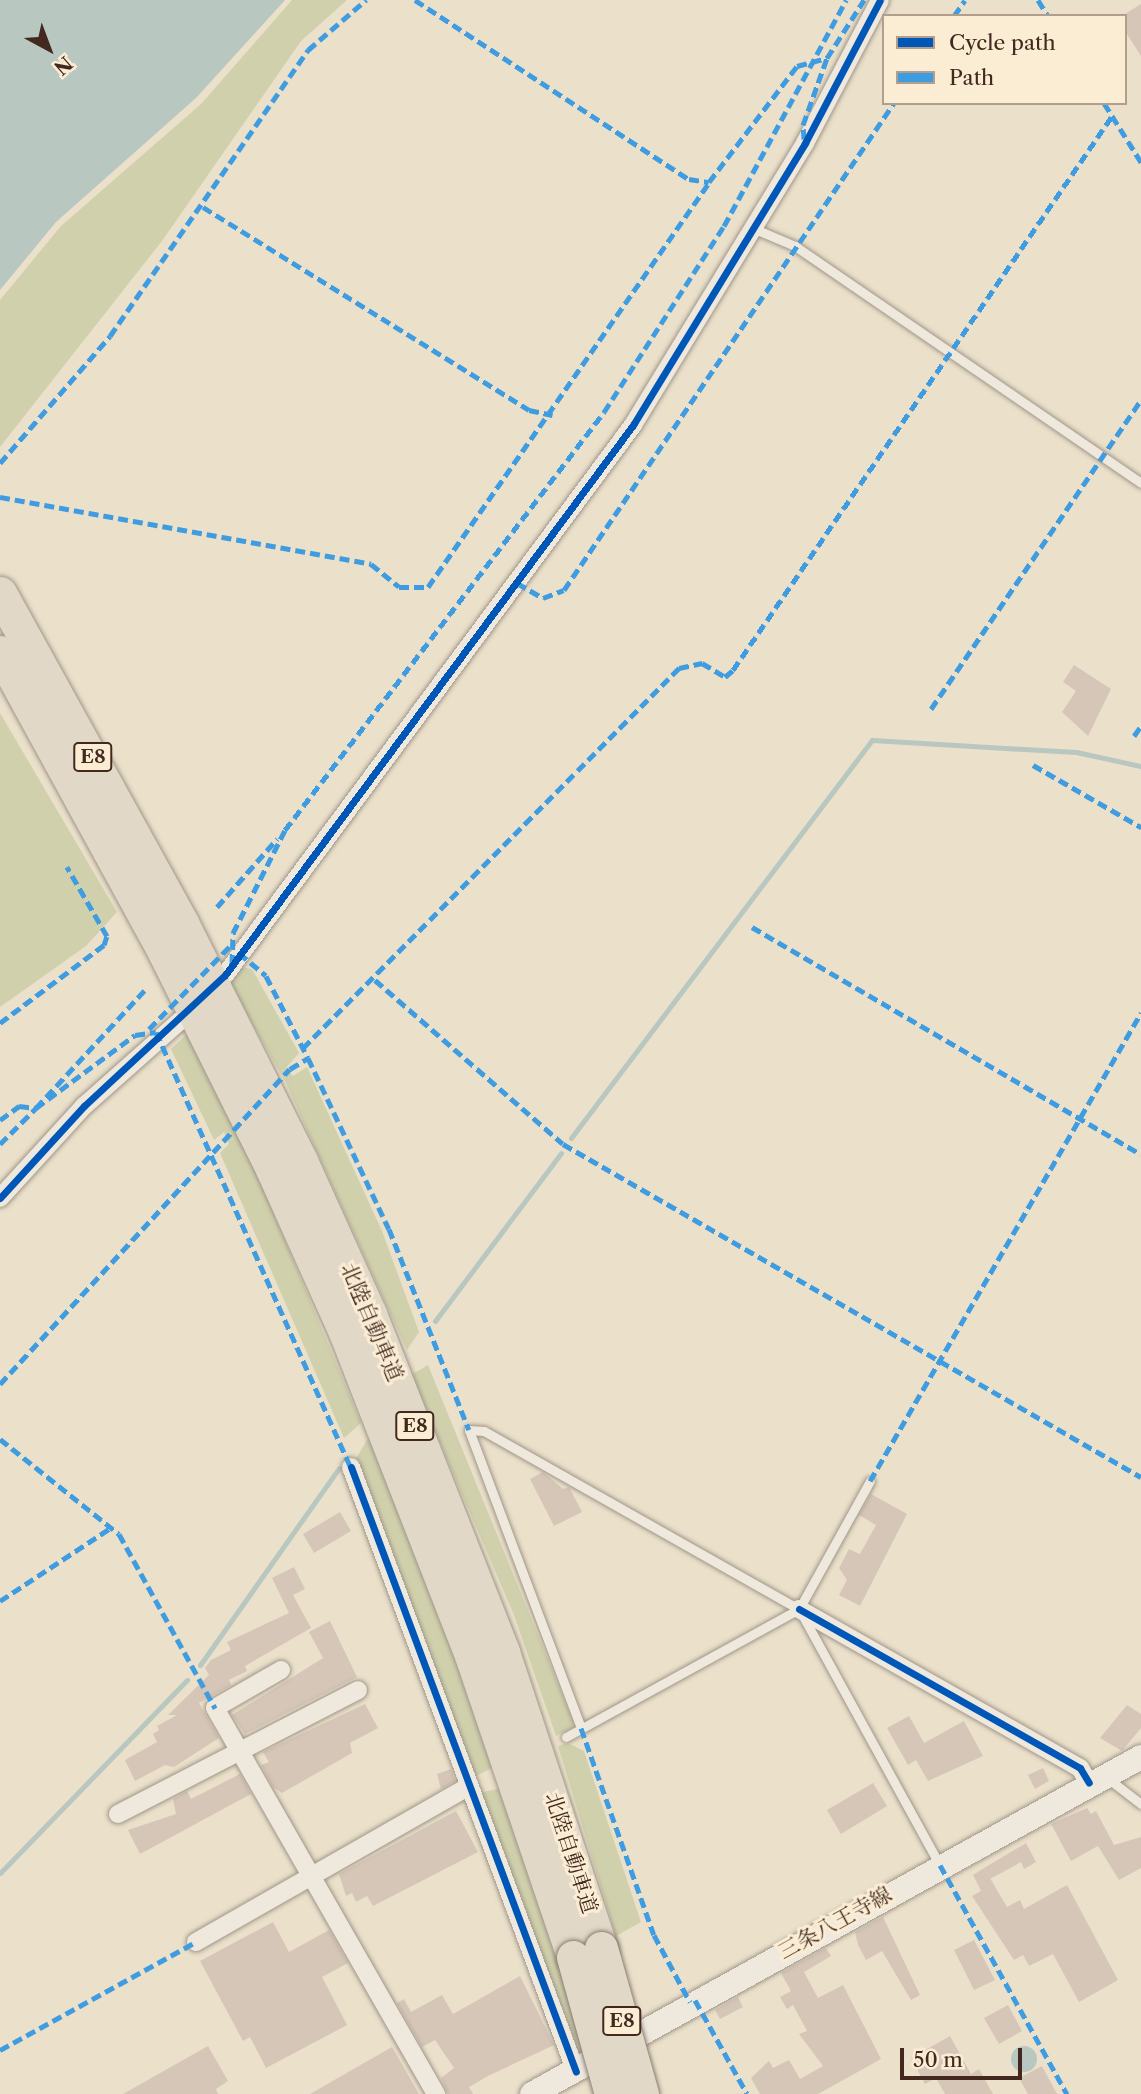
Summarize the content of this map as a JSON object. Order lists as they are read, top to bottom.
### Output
{
  "streets": {
    "highway": ["E8", "北陸自動車道"],
    "main road": ["三条八王寺線"]
  },
  "legend": ["Cycle path", "Path"],
  "scale_bar": "50 m",
  "north": "bottom right"
}
